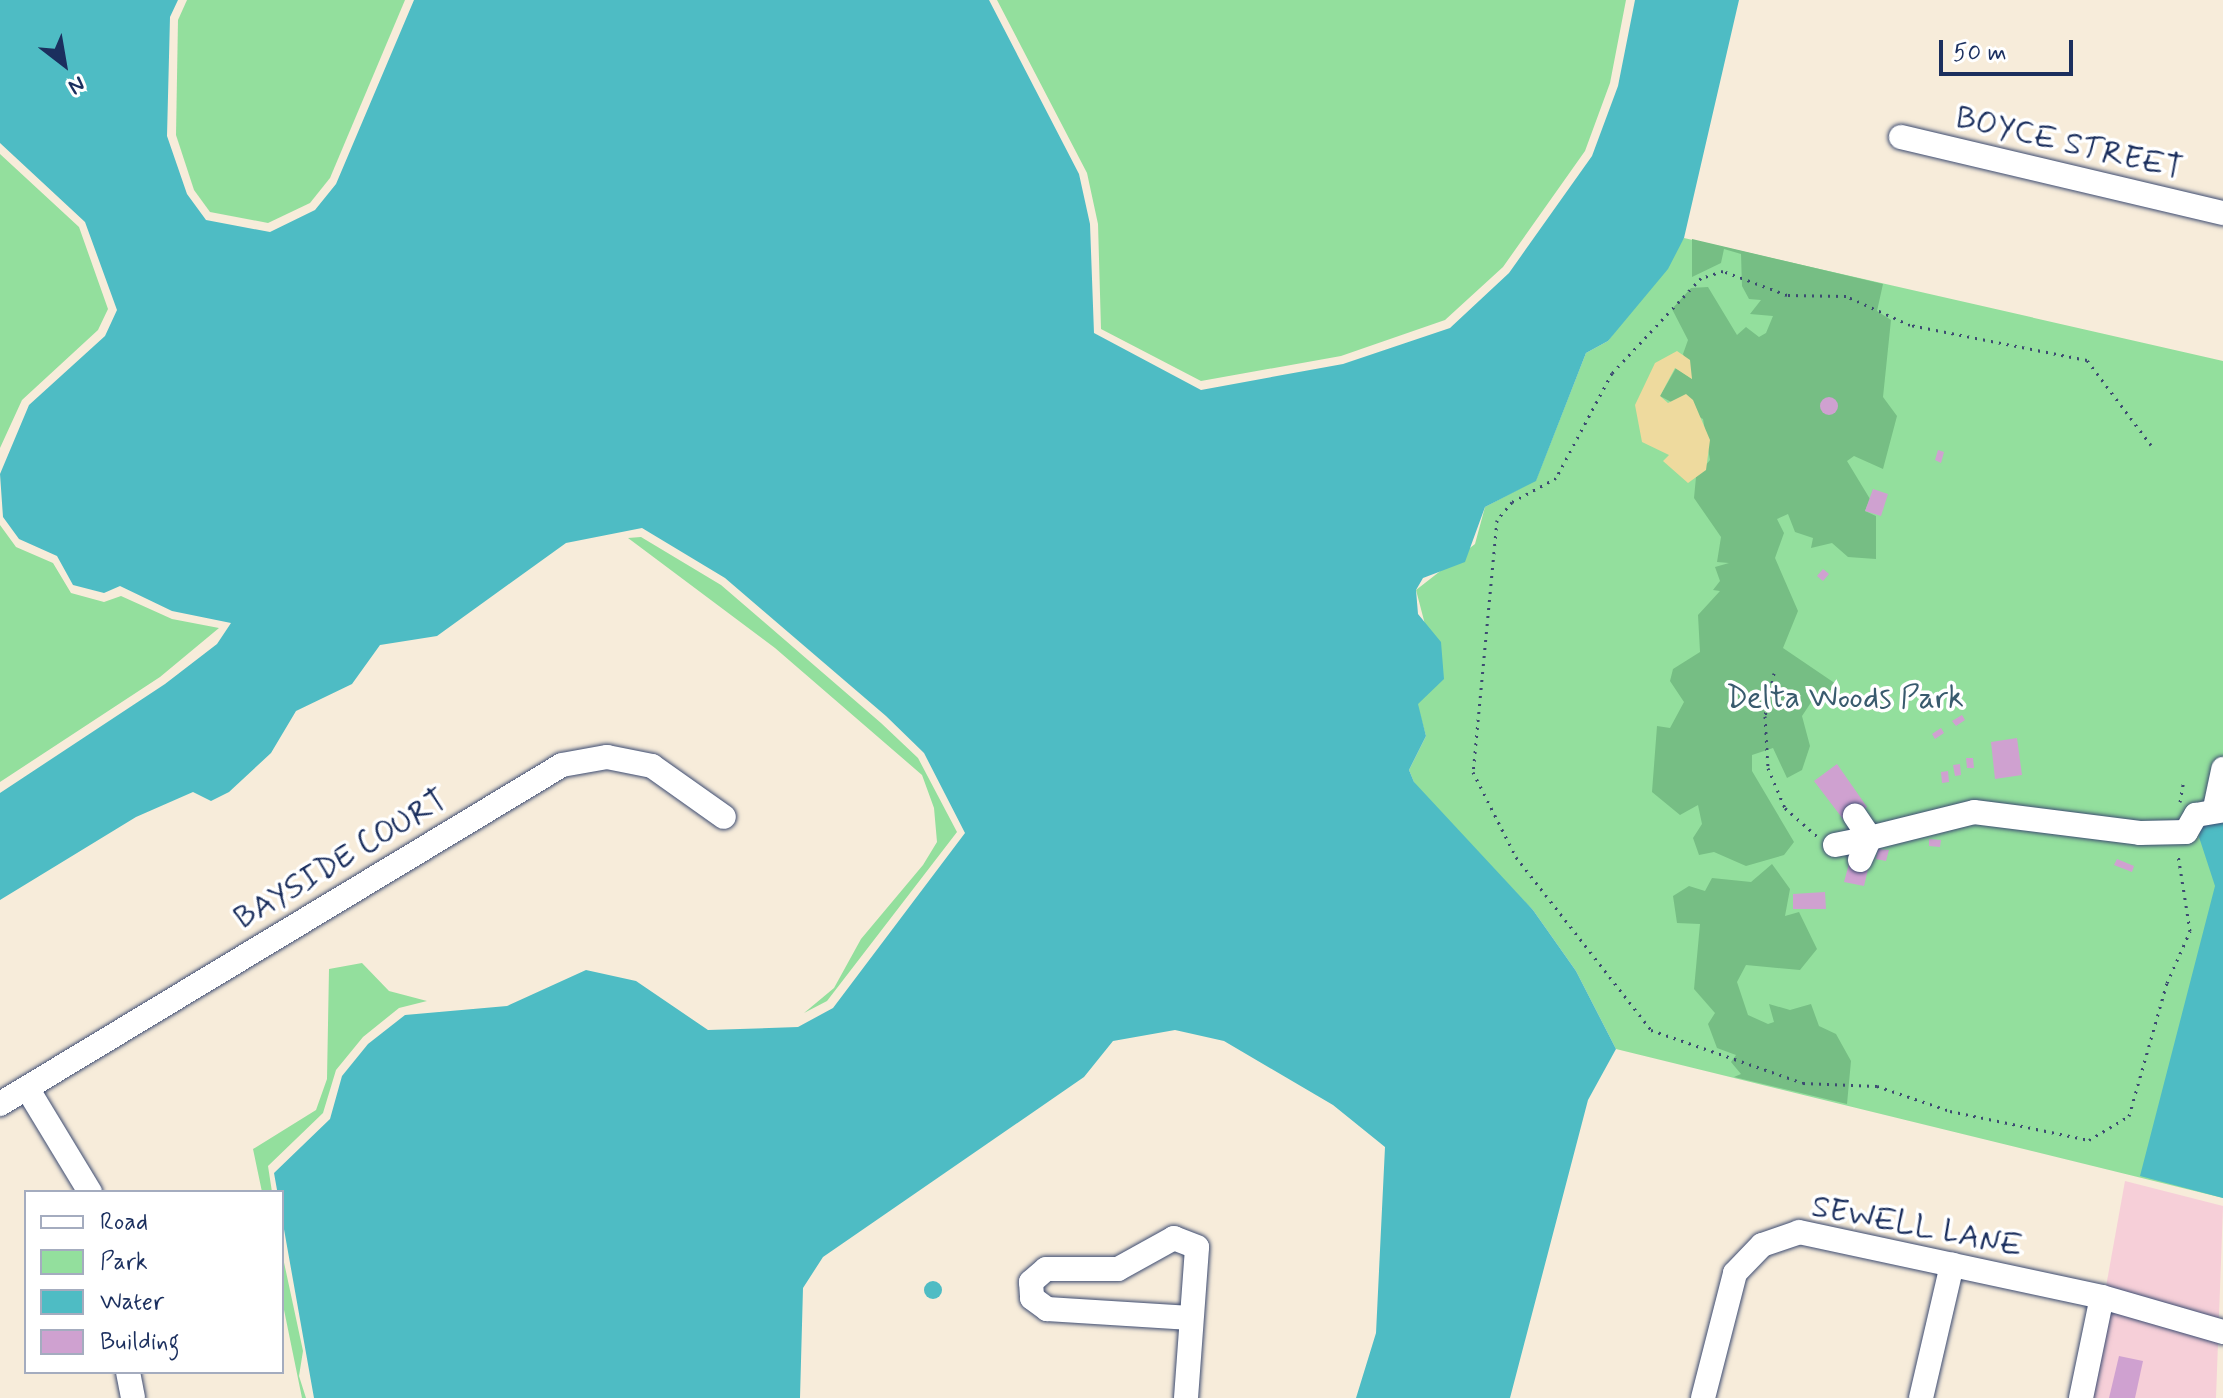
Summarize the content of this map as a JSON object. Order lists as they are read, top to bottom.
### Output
{
  "streets": {
    "street": ["BOYCE STREET", "BAYSIDE COURT", "SEWELL LANE"]
  },
  "parks": ["Delta Woods Park"],
  "legend": [
    "Road",
    "Park",
    "Water",
    "Building"
  ],
  "scale_bar": "50 m",
  "north": "bottom right"
}
